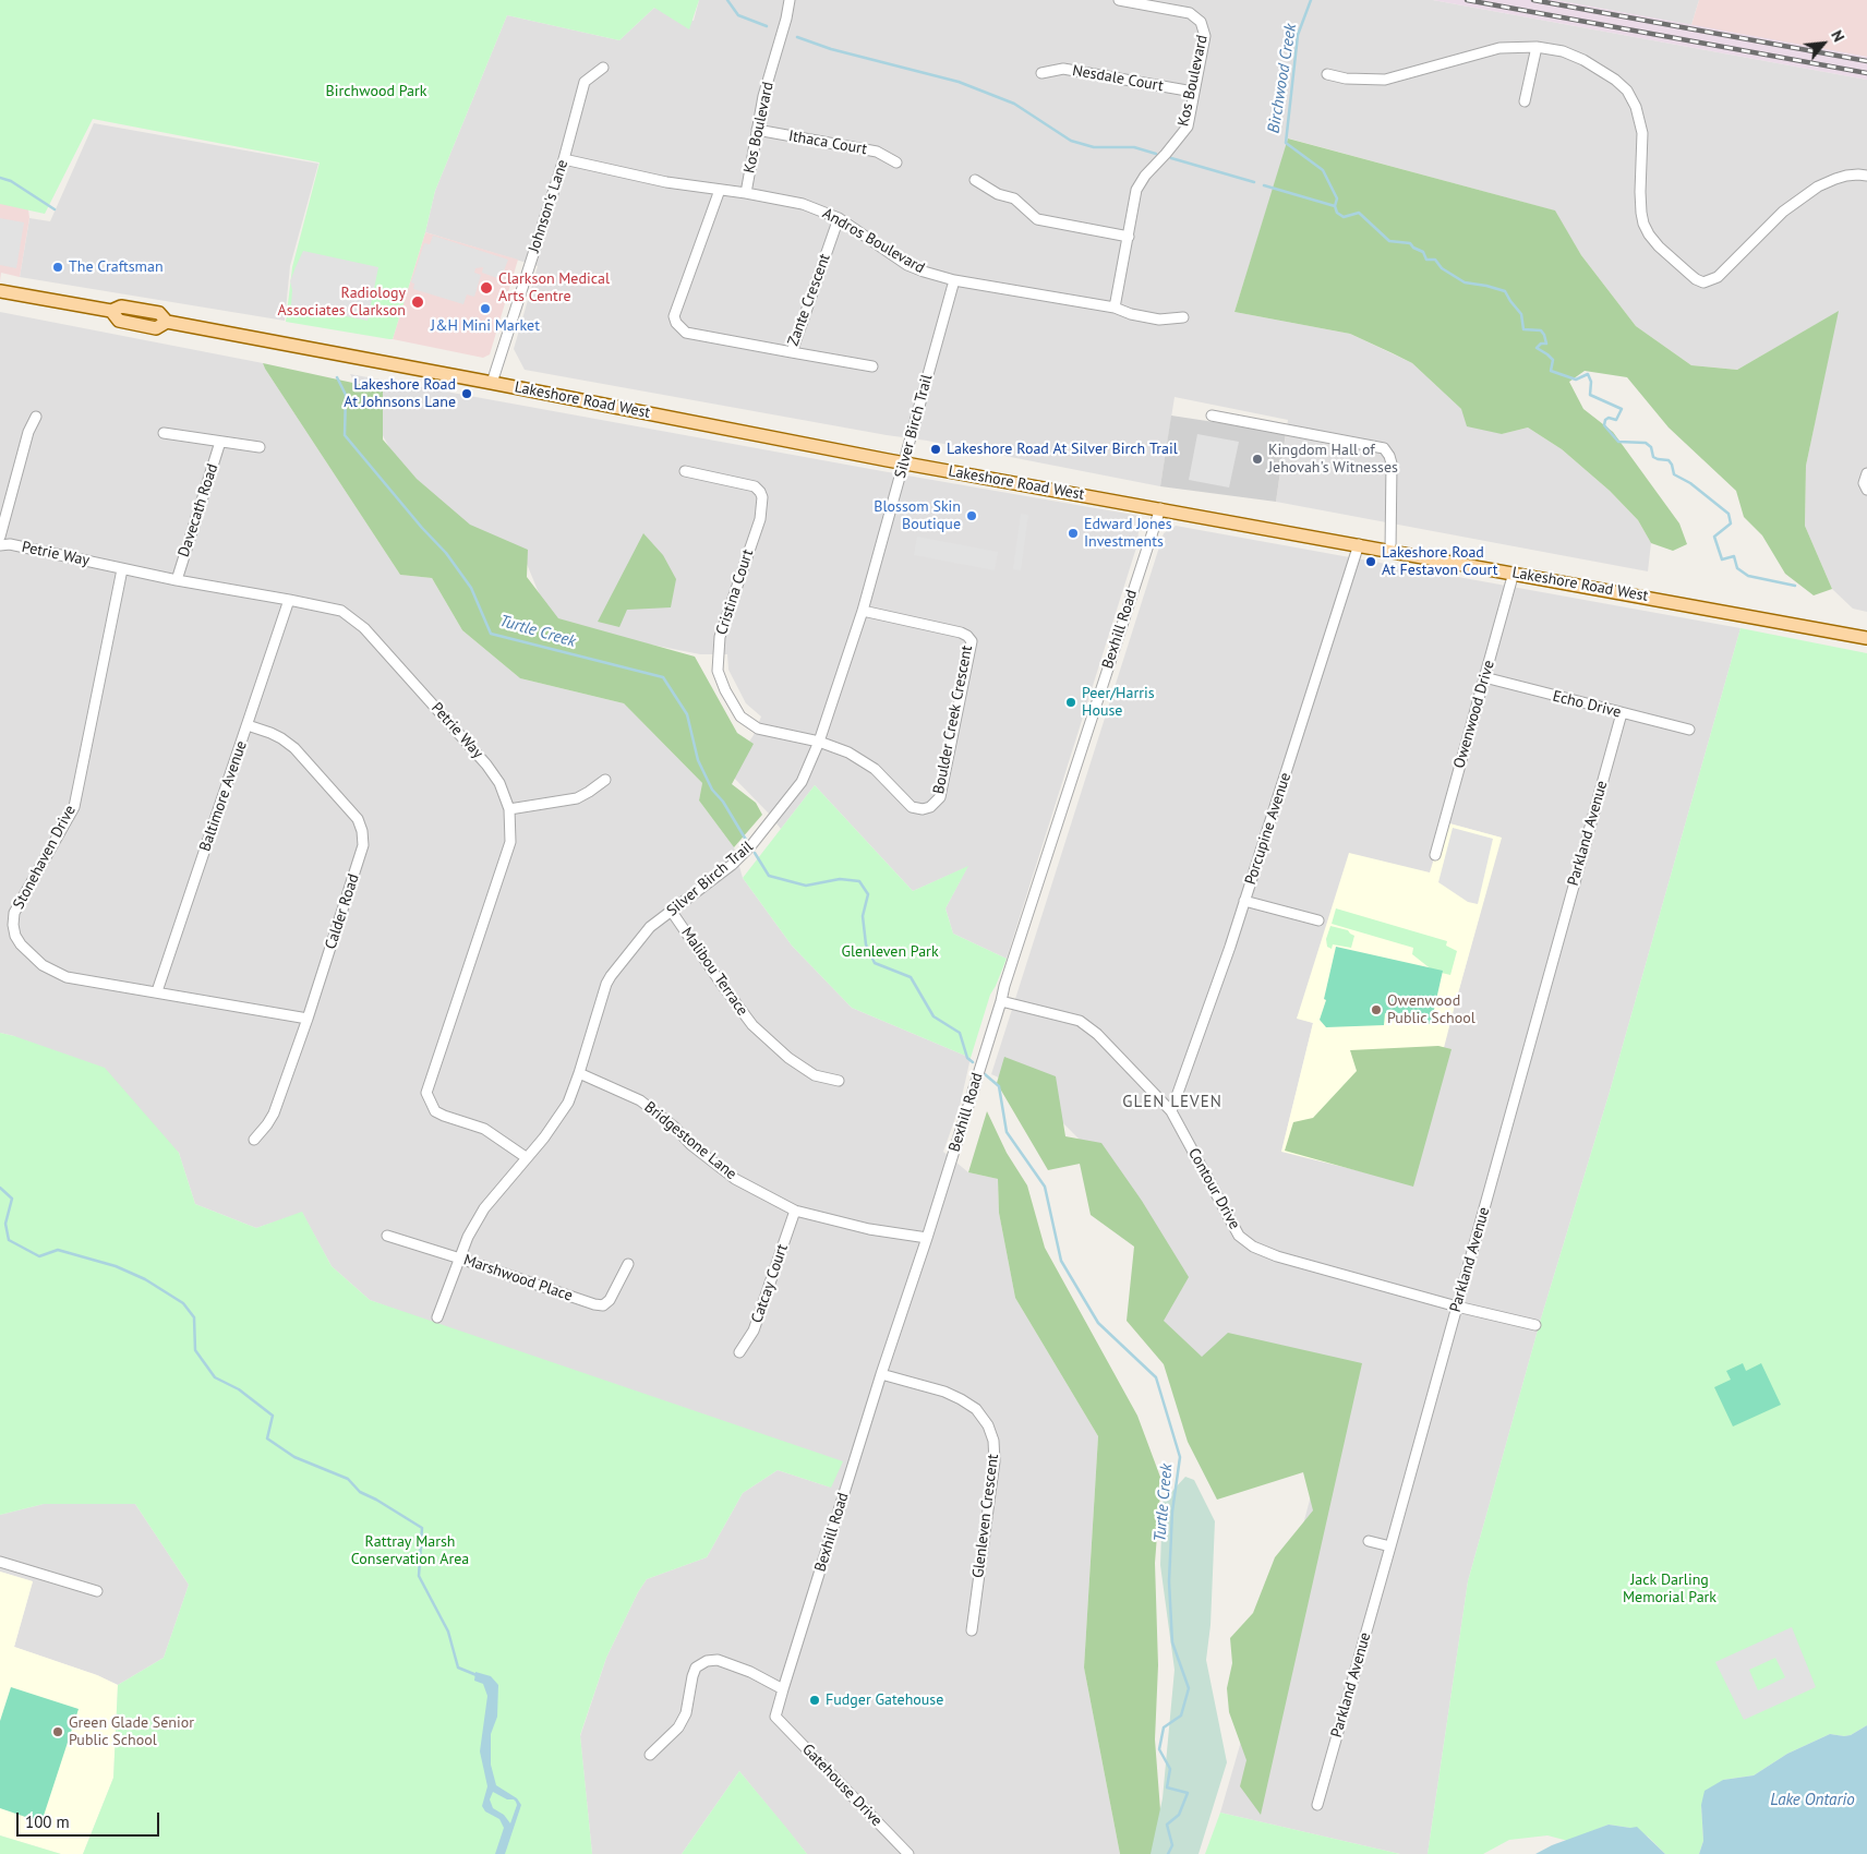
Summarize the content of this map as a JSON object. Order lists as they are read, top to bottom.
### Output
{
  "streets": {
    "main road": ["Lakeshore Road West"],
    "street": [
      "Nesdale Court",
      "Kos Boulevard",
      "Ithaca Court",
      "Johnson's Lane",
      "Andros Boulevard",
      "Zante Crescent",
      "Silver Birch Trail",
      "Davecath Road",
      "Petrie Way",
      "Cristina Court",
      "Bexhill Road",
      "Echo Drive",
      "Owenwood Drive",
      "Boulder Creek Crescent",
      "Baltimore Avenue",
      "Porcupine Avenue",
      "Parkland Avenue",
      "Stonehaven Drive",
      "Calder Road",
      "Malibou Terrace",
      "Bridgestone Lane",
      "Contour Drive",
      "Marshwood Place",
      "Catcay Court",
      "Glenleven Crescent",
      "Gatehouse Drive"
    ]
  },
  "crossings": [
    ["Nesdale Court", "Kos Boulevard"],
    ["Kos Boulevard", "Ithaca Court"],
    ["Kos Boulevard", "Andros Boulevard"],
    ["Johnson's Lane", "Andros Boulevard"],
    ["Johnson's Lane", "Lakeshore Road West"],
    ["Andros Boulevard", "Zante Crescent"],
    ["Andros Boulevard", "Silver Birch Trail"],
    ["Lakeshore Road West", "Silver Birch Trail"],
    ["Lakeshore Road West", "Bexhill Road"],
    ["Lakeshore Road West", "Owenwood Drive"],
    ["Lakeshore Road West", "Porcupine Avenue"],
    ["Silver Birch Trail", "Petrie Way"],
    ["Silver Birch Trail", "Cristina Court"],
    ["Silver Birch Trail", "Boulder Creek Crescent"],
    ["Silver Birch Trail", "Malibou Terrace"],
    ["Silver Birch Trail", "Bridgestone Lane"],
    ["Silver Birch Trail", "Marshwood Place"],
    ["Davecath Road", "Petrie Way"],
    ["Petrie Way", "Baltimore Avenue"],
    ["Petrie Way", "Stonehaven Drive"],
    ["Cristina Court", "Boulder Creek Crescent"],
    ["Bexhill Road", "Bridgestone Lane"],
    ["Bexhill Road", "Contour Drive"],
    ["Bexhill Road", "Glenleven Crescent"],
    ["Bexhill Road", "Gatehouse Drive"],
    ["Echo Drive", "Owenwood Drive"],
    ["Echo Drive", "Parkland Avenue"],
    ["Baltimore Avenue", "Stonehaven Drive"],
    ["Baltimore Avenue", "Calder Road"],
    ["Porcupine Avenue", "Contour Drive"],
    ["Parkland Avenue", "Contour Drive"],
    ["Stonehaven Drive", "Calder Road"],
    ["Bridgestone Lane", "Catcay Court"]
  ],
  "districts": ["GLEN LEVEN"],
  "water": ["Birchwood Creek", "Turtle Creek", "Lake Ontario"],
  "parks": [
    "Birchwood Park",
    "Glenleven Park",
    "Rattray Marsh Conservation Area",
    "Jack Darling Memorial Park"
  ],
  "places": [
    "The Craftsman",
    "Clarkson Medical Arts Centre",
    "Radiology Associates Clarkson",
    "J&H Mini Market",
    "Lakeshore Road At Johnsons Lane",
    "Lakeshore Road At Silver Birch Trail",
    "Kingdom Hall of Jehovah's Witnesses",
    "Blossom Skin Boutique",
    "Edward Jones Investments",
    "Lakeshore Road At Festavon Court",
    "Peer/Harris House",
    "Owenwood Public School",
    "Fudger Gatehouse",
    "Green Glade Senior Public School"
  ],
  "scale_bar": "100 m",
  "north": "top right"
}
